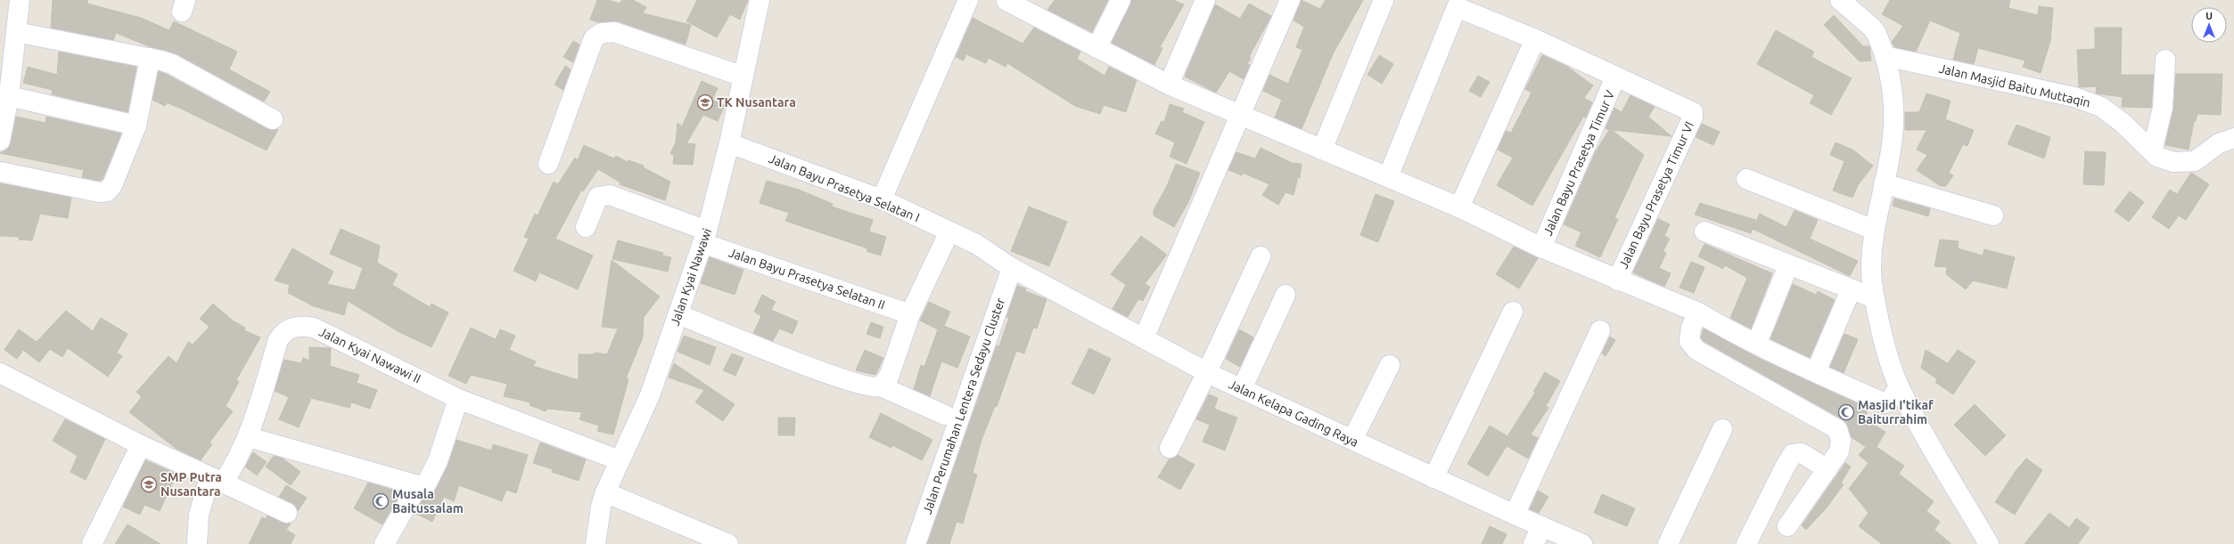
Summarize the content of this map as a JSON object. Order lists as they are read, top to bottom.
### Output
{
  "streets": {
    "street": [
      "Jalan Masjid Baitu Muttaqin",
      "Jalan Bayu Prasetya Timur V",
      "Jalan Bayu Prasetya Selatan I",
      "Jalan Bayu Prasetya Timur VI",
      "Jalan Kyai Nawawi",
      "Jalan Bayu Prasetya Selatan II",
      "Jalan Kyai Nawawi II",
      "Jalan Perumahan Lentera Sedayu Cluster",
      "Jalan Kelapa Gading Raya"
    ]
  },
  "crossings": [
    ["Jalan Bayu Prasetya Timur V", "Jalan Bayu Prasetya Timur VI"],
    ["Jalan Bayu Prasetya Selatan I", "Jalan Kyai Nawawi"],
    ["Jalan Bayu Prasetya Selatan I", "Jalan Perumahan Lentera Sedayu Cluster"],
    ["Jalan Bayu Prasetya Selatan I", "Jalan Kelapa Gading Raya"],
    ["Jalan Kyai Nawawi", "Jalan Bayu Prasetya Selatan II"],
    ["Jalan Kyai Nawawi", "Jalan Kyai Nawawi II"],
    ["Jalan Perumahan Lentera Sedayu Cluster", "Jalan Kelapa Gading Raya"]
  ],
  "places": {
    "school or university": ["TK Nusantara", "SMP Putra Nusantara"],
    "mosque": ["Masjid I'tikaf Baiturrahim", "Musala Baitussalam"]
  },
  "north": "top"
}
